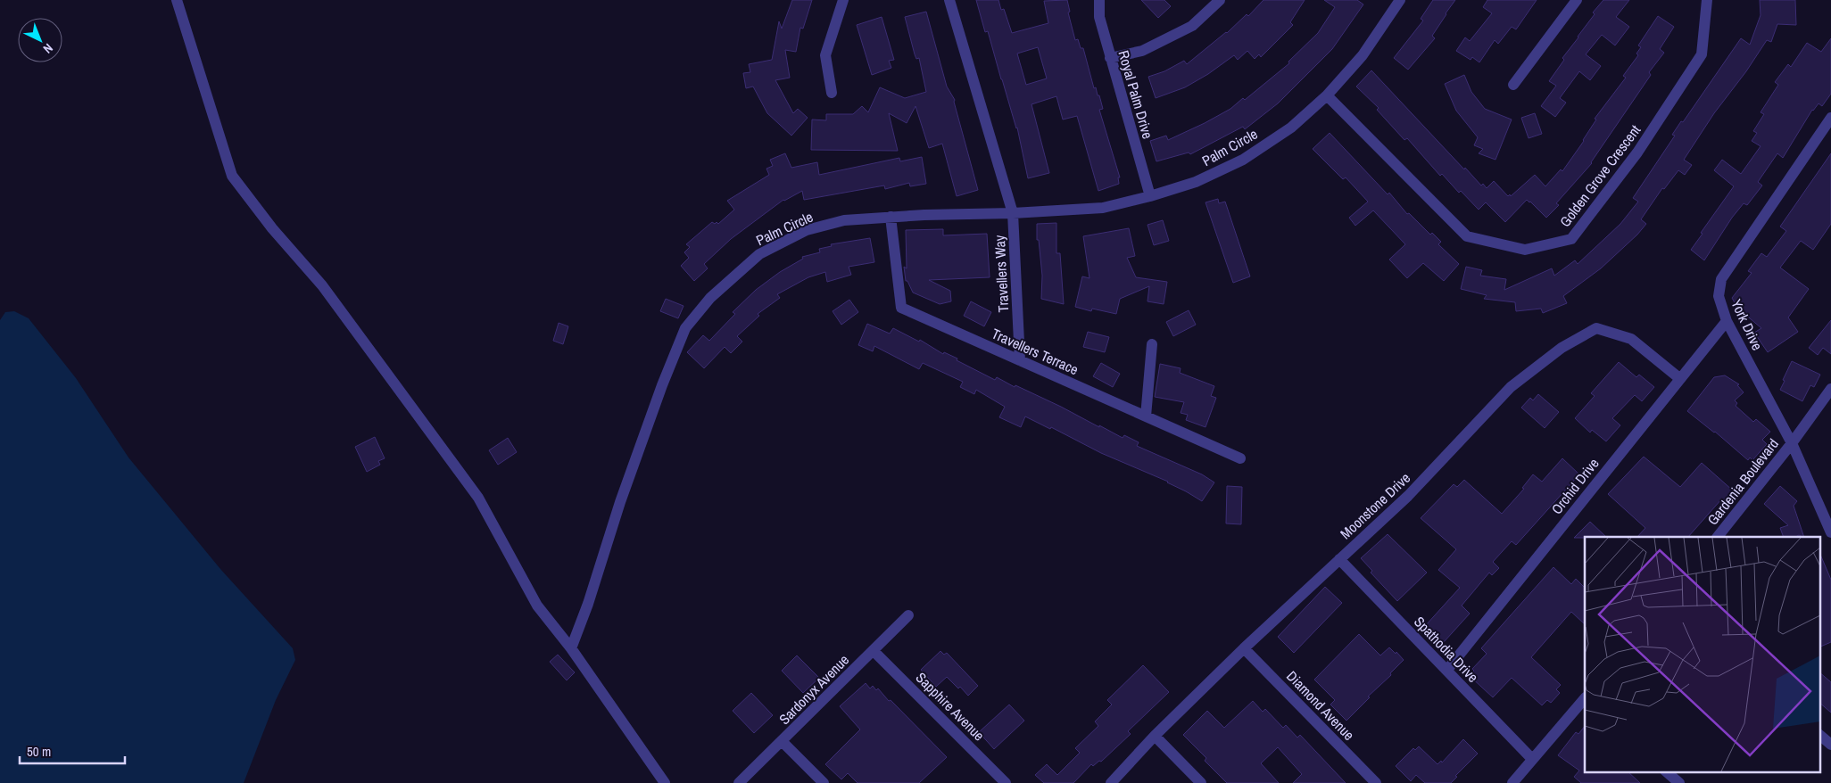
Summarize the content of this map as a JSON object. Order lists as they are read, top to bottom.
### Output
{
  "streets": {
    "street": [
      "Royal Palm Drive",
      "Palm Circle",
      "Golden Grove Crescent",
      "Travellers Way",
      "York Drive",
      "Travellers Terrace",
      "Gardenia Boulevard",
      "Orchid Drive",
      "Moonstone Drive",
      "Spathodia Drive",
      "Sardonyx Avenue",
      "Diamond Avenue",
      "Sapphire Avenue"
    ]
  },
  "crossings": [
    ["Royal Palm Drive", "Palm Circle"],
    ["Palm Circle", "Golden Grove Crescent"],
    ["Palm Circle", "Travellers Way"],
    ["Palm Circle", "Travellers Terrace"],
    ["Travellers Way", "Travellers Terrace"],
    ["York Drive", "Gardenia Boulevard"],
    ["York Drive", "Orchid Drive"],
    ["Orchid Drive", "Moonstone Drive"],
    ["Orchid Drive", "Spathodia Drive"],
    ["Moonstone Drive", "Spathodia Drive"],
    ["Moonstone Drive", "Diamond Avenue"],
    ["Sardonyx Avenue", "Sapphire Avenue"]
  ],
  "scale_bar": "50 m",
  "north": "bottom right"
}
